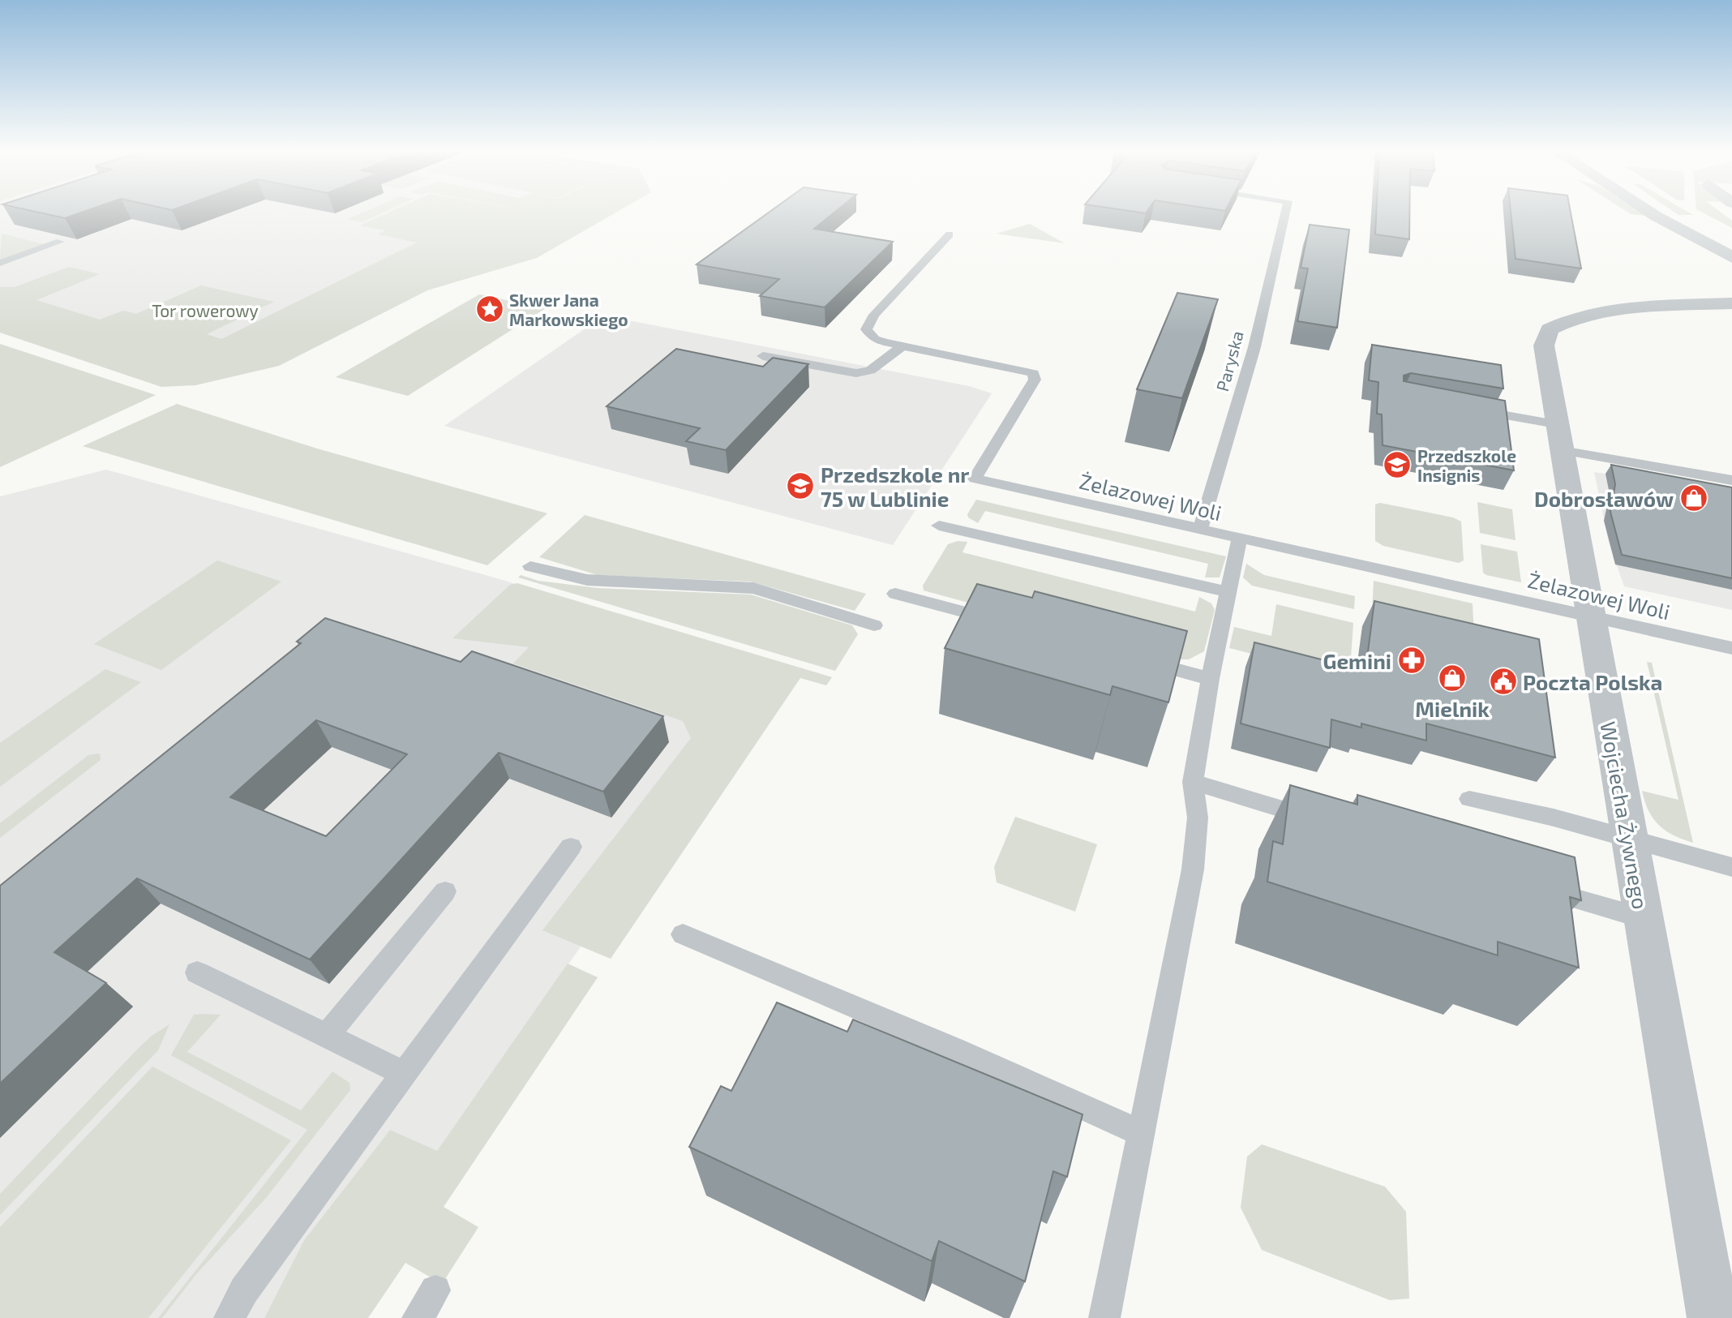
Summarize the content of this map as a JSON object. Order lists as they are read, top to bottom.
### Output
{
  "streets": {
    "street": ["Wojciecha Żywnego"],
    "lane": ["Paryska", "Żelazowej Woli"]
  },
  "crossings": [
    ["Paryska", "Żelazowej Woli"],
    ["Żelazowej Woli", "Wojciecha Żywnego"]
  ],
  "parks": ["Tor rowerowy"],
  "places": {
    "place": ["Skwer Jana Markowskiego"],
    "school or university": ["Przedszkole Insignis", "Przedszkole nr 75 w Lublinie"],
    "shop": ["Dobrosławów", "Mielnik"],
    "pharmacy": ["Gemini"],
    "public building": ["Poczta Polska"]
  }
}
